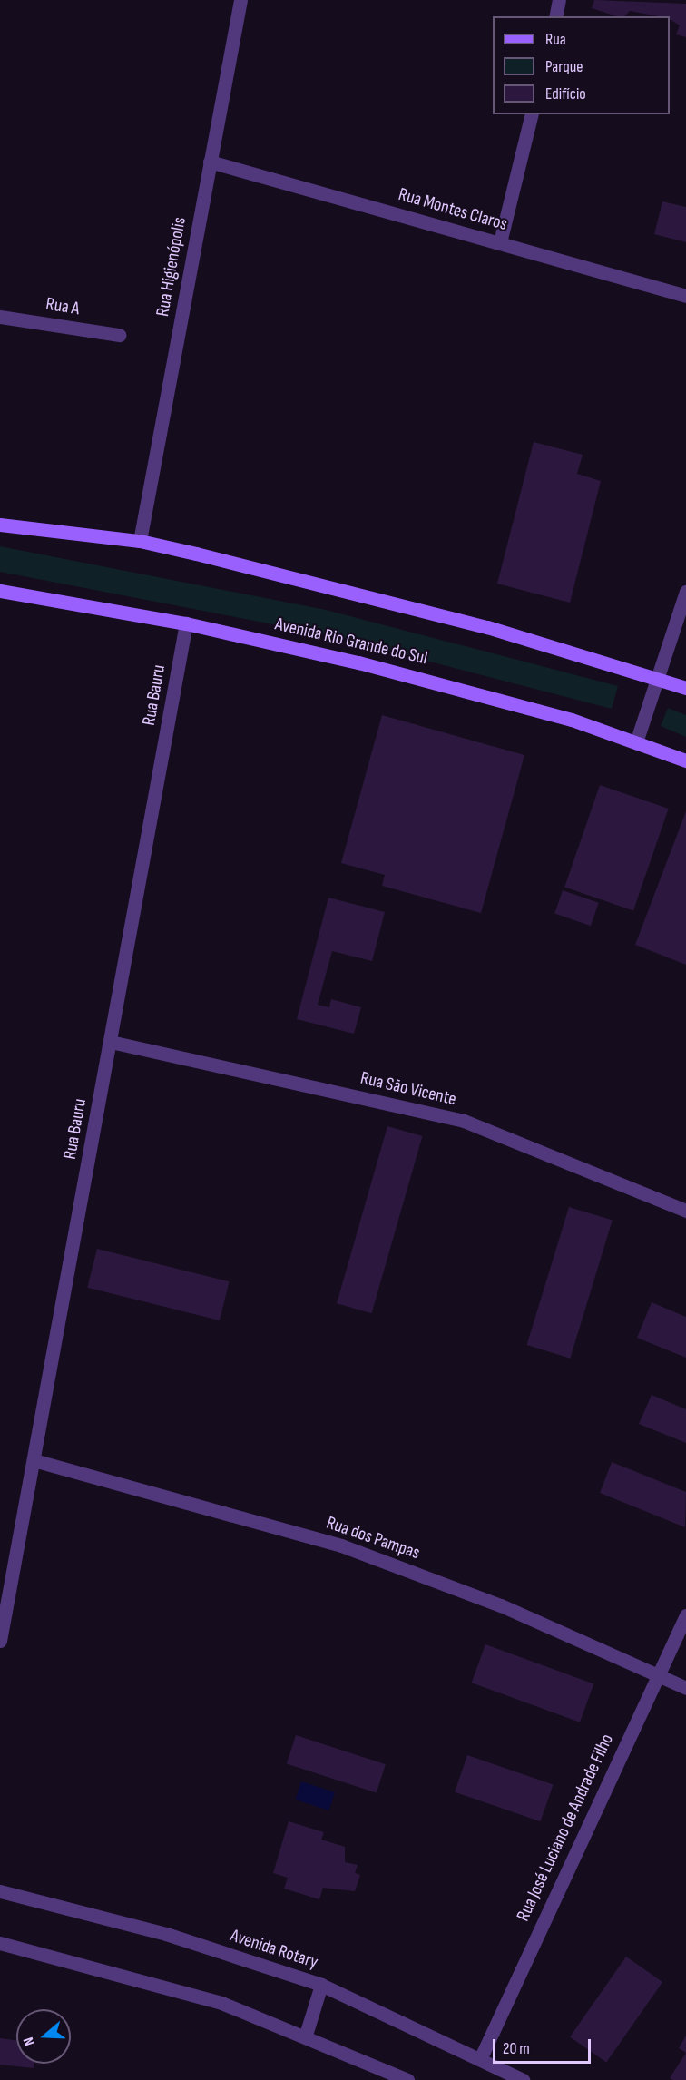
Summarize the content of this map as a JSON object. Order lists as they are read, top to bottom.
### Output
{
  "streets": {
    "street": [
      "Rua Montes Claros",
      "Rua Higienópolis",
      "Rua A",
      "Avenida Rio Grande do Sul",
      "Rua Bauru",
      "Rua São Vicente",
      "Rua dos Pampas",
      "Rua José Luciano de Andrade Filho",
      "Avenida Rotary"
    ]
  },
  "crossings": [
    ["Rua Montes Claros", "Rua Higienópolis"],
    ["Avenida Rio Grande do Sul", "Rua Bauru"],
    ["Rua Bauru", "Rua São Vicente"],
    ["Rua Bauru", "Rua dos Pampas"],
    ["Rua dos Pampas", "Rua José Luciano de Andrade Filho"],
    ["Rua José Luciano de Andrade Filho", "Avenida Rotary"]
  ],
  "legend": ["Rua", "Parque", "Edifício"],
  "scale_bar": "20 m",
  "north": "left"
}
